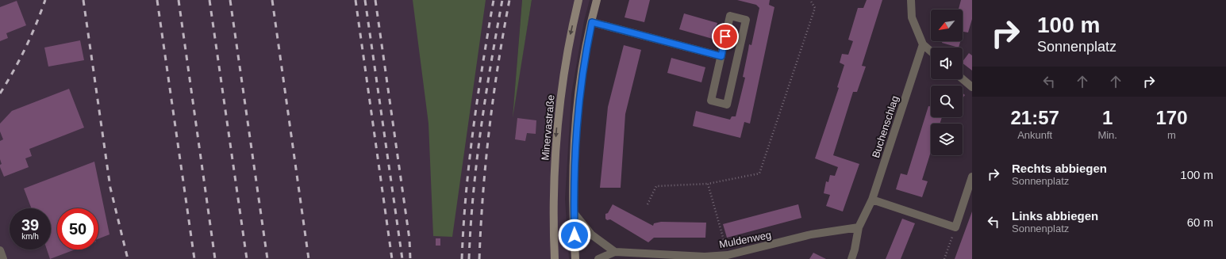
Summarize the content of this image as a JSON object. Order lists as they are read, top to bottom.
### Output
{
  "streets": {
    "main road": ["Minervastraße"],
    "street": ["Buchenschlag", "Muldenweg"]
  },
  "crossings": [
    ["Buchenschlag", "Muldenweg"]
  ],
  "north": "bottom left",
  "page": {
    "turn": ["100 m", "Sonnenplatz"],
    "eta": [
      "21:57",
      "Ankunft",
      "1",
      "Min.",
      "170",
      "m"
    ],
    "list": [
      {
        "name": "Rechts abbiegen",
        "note": "Sonnenplatz",
        "value": "100 m"
      },
      {
        "name": "Links abbiegen",
        "note": "Sonnenplatz",
        "value": "60 m"
      }
    ],
    "speed": "39 km/h",
    "limit": "50"
  }
}
